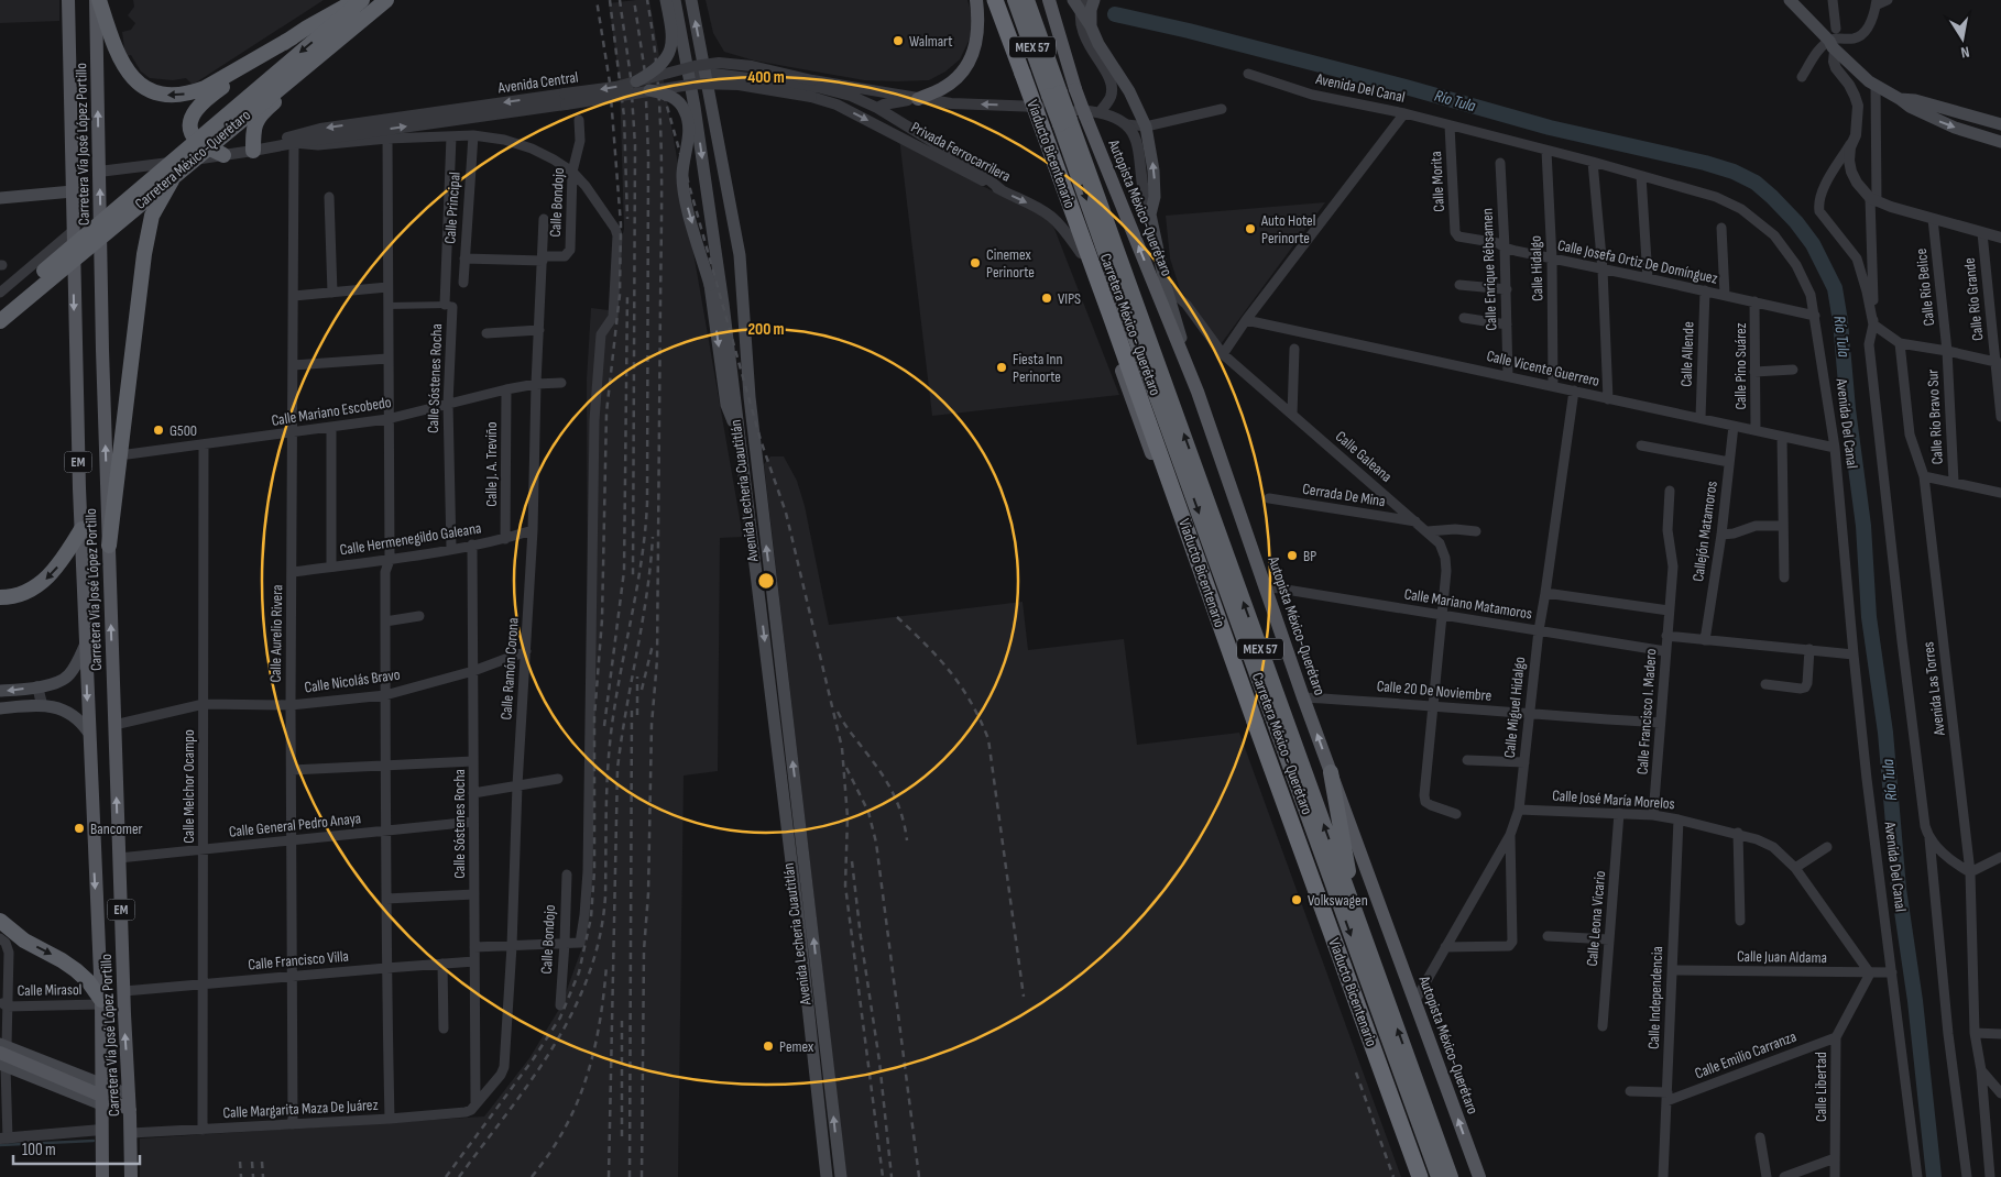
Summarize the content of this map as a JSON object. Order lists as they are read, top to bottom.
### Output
{
  "streets": {
    "highway": [
      "MEX 57",
      "Viaducto Bicentenario",
      "Carretera México-Querétaro",
      "Carretera México - Querétaro"
    ],
    "main road": [
      "Carretera Vía José López Portillo",
      "Autopista México-Querétaro",
      "EM",
      "Avenida Lecheria Cuautitlán"
    ],
    "street": [
      "Avenida Central",
      "Avenida Del Canal",
      "Privada Ferrocarrilera",
      "Calle Morita",
      "Calle Bondojo",
      "Calle Principal",
      "Calle Josefa Ortiz De Domínguez",
      "Calle Hidalgo",
      "Calle Enrique Rébsamen",
      "Calle Río Belice",
      "Calle Río Grande",
      "Calle Allende",
      "Calle Pino Suárez",
      "Calle Vicente Guerrero",
      "Calle Sóstenes Rocha",
      "Calle Mariano Escobedo",
      "Calle Río Bravo Sur",
      "Calle Galeana",
      "Calle J. A. Treviño",
      "Cerrada De Mina",
      "Callejón Matamoros",
      "Calle Hermenegildo Galeana",
      "Calle Mariano Matamoros",
      "Calle Aurelio Rivera",
      "Calle Ramón Corona",
      "Calle Nicolás Bravo",
      "Avenida Las Torres",
      "Calle 20 De Noviembre",
      "Calle Miguel Hidalgo",
      "Calle Francisco I. Madero",
      "Calle Melchor Ocampo",
      "Calle José María Morelos",
      "Calle General Pedro Anaya",
      "Calle Leona Vicario",
      "Calle Juan Aldama",
      "Calle Francisco Villa",
      "Calle Mirasol",
      "Calle Independencia",
      "Calle Emilio Carranza",
      "Calle Libertad",
      "Calle Margarita Maza De Juárez"
    ]
  },
  "crossings": [
    ["Avenida Central", "Carretera Vía José López Portillo"],
    ["Avenida Central", "Privada Ferrocarrilera"],
    ["Avenida Central", "Calle Aurelio Rivera"],
    ["Avenida Del Canal", "Calle Morita"],
    ["Avenida Del Canal", "Calle Josefa Ortiz De Domínguez"],
    ["Avenida Del Canal", "Calle Hidalgo"],
    ["Avenida Del Canal", "Calle Vicente Guerrero"],
    ["Avenida Del Canal", "Calle Juan Aldama"],
    ["Carretera Vía José López Portillo", "Calle Nicolás Bravo"],
    ["Carretera Vía José López Portillo", "Calle General Pedro Anaya"],
    ["Carretera Vía José López Portillo", "Calle Francisco Villa"],
    ["Carretera Vía José López Portillo", "Calle Mirasol"],
    ["Carretera Vía José López Portillo", "Calle Margarita Maza De Juárez"],
    ["Calle Morita", "Calle Josefa Ortiz De Domínguez"],
    ["Calle Bondojo", "Calle Ramón Corona"],
    ["Autopista México-Querétaro", "Carretera México - Querétaro"],
    ["Autopista México-Querétaro", "Calle Galeana"],
    ["Autopista México-Querétaro", "Calle Mariano Matamoros"],
    ["Autopista México-Querétaro", "Calle 20 De Noviembre"],
    ["Autopista México-Querétaro", "Calle Miguel Hidalgo"],
    ["Calle Josefa Ortiz De Domínguez", "Calle Hidalgo"],
    ["Calle Josefa Ortiz De Domínguez", "Calle Enrique Rébsamen"],
    ["Calle Josefa Ortiz De Domínguez", "Calle Allende"],
    ["Calle Josefa Ortiz De Domínguez", "Calle Pino Suárez"],
    ["Calle Hidalgo", "Calle Vicente Guerrero"],
    ["Calle Enrique Rébsamen", "Calle Vicente Guerrero"],
    ["Calle Río Belice", "Calle Río Bravo Sur"],
    ["Calle Allende", "Calle Vicente Guerrero"],
    ["Calle Pino Suárez", "Calle Vicente Guerrero"],
    ["Calle Vicente Guerrero", "Callejón Matamoros"],
    ["Calle Vicente Guerrero", "Calle Miguel Hidalgo"],
    ["Calle Sóstenes Rocha", "Calle Mariano Escobedo"],
    ["Calle Sóstenes Rocha", "Calle Hermenegildo Galeana"],
    ["Calle Sóstenes Rocha", "Calle Ramón Corona"],
    ["Calle Sóstenes Rocha", "Calle Nicolás Bravo"],
    ["Calle Sóstenes Rocha", "Calle General Pedro Anaya"],
    ["Calle Sóstenes Rocha", "Calle Francisco Villa"],
    ["Calle Sóstenes Rocha", "Calle Margarita Maza De Juárez"],
    ["Calle Mariano Escobedo", "Calle J. A. Treviño"],
    ["Calle Mariano Escobedo", "Calle Aurelio Rivera"],
    ["Calle Mariano Escobedo", "Calle Ramón Corona"],
    ["Calle Mariano Escobedo", "Calle Melchor Ocampo"],
    ["Calle Galeana", "Cerrada De Mina"],
    ["Calle Galeana", "Calle Mariano Matamoros"],
    ["Calle Galeana", "Calle 20 De Noviembre"],
    ["Calle J. A. Treviño", "Calle Hermenegildo Galeana"],
    ["Calle Hermenegildo Galeana", "Calle Aurelio Rivera"],
    ["Calle Hermenegildo Galeana", "Calle Ramón Corona"],
    ["Calle Mariano Matamoros", "Calle Miguel Hidalgo"],
    ["Calle Mariano Matamoros", "Calle Francisco I. Madero"],
    ["Calle Aurelio Rivera", "Calle Nicolás Bravo"],
    ["Calle Aurelio Rivera", "Calle General Pedro Anaya"],
    ["Calle Aurelio Rivera", "Calle Francisco Villa"],
    ["Calle Aurelio Rivera", "Calle Margarita Maza De Juárez"],
    ["Calle Ramón Corona", "Calle Nicolás Bravo"],
    ["Calle Ramón Corona", "Calle Margarita Maza De Juárez"],
    ["Calle Nicolás Bravo", "Calle Melchor Ocampo"],
    ["Calle 20 De Noviembre", "Calle Miguel Hidalgo"],
    ["Calle 20 De Noviembre", "Calle Francisco I. Madero"],
    ["Calle Miguel Hidalgo", "Calle José María Morelos"],
    ["Calle Francisco I. Madero", "Calle José María Morelos"],
    ["Calle Melchor Ocampo", "Calle General Pedro Anaya"],
    ["Calle Melchor Ocampo", "Calle Francisco Villa"],
    ["Calle Melchor Ocampo", "Calle Margarita Maza De Juárez"],
    ["Calle José María Morelos", "Calle Leona Vicario"],
    ["Calle José María Morelos", "Calle Juan Aldama"],
    ["Calle José María Morelos", "Calle Independencia"],
    ["Calle José María Morelos", "Calle Libertad"],
    ["Calle Juan Aldama", "Calle Independencia"],
    ["Calle Juan Aldama", "Calle Libertad"],
    ["Calle Independencia", "Calle Emilio Carranza"],
    ["Calle Emilio Carranza", "Calle Libertad"]
  ],
  "water": ["Río Tula"],
  "places": [
    "Walmart",
    "Auto Hotel Perinorte",
    "Cinemex Perinorte",
    "VIPS",
    "Fiesta Inn Perinorte",
    "G500",
    "BP",
    "Bancomer",
    "Volkswagen",
    "Pemex"
  ],
  "scale_bar": "100 m",
  "north": "bottom",
  "rings": ["400 m", "200 m"]
}
